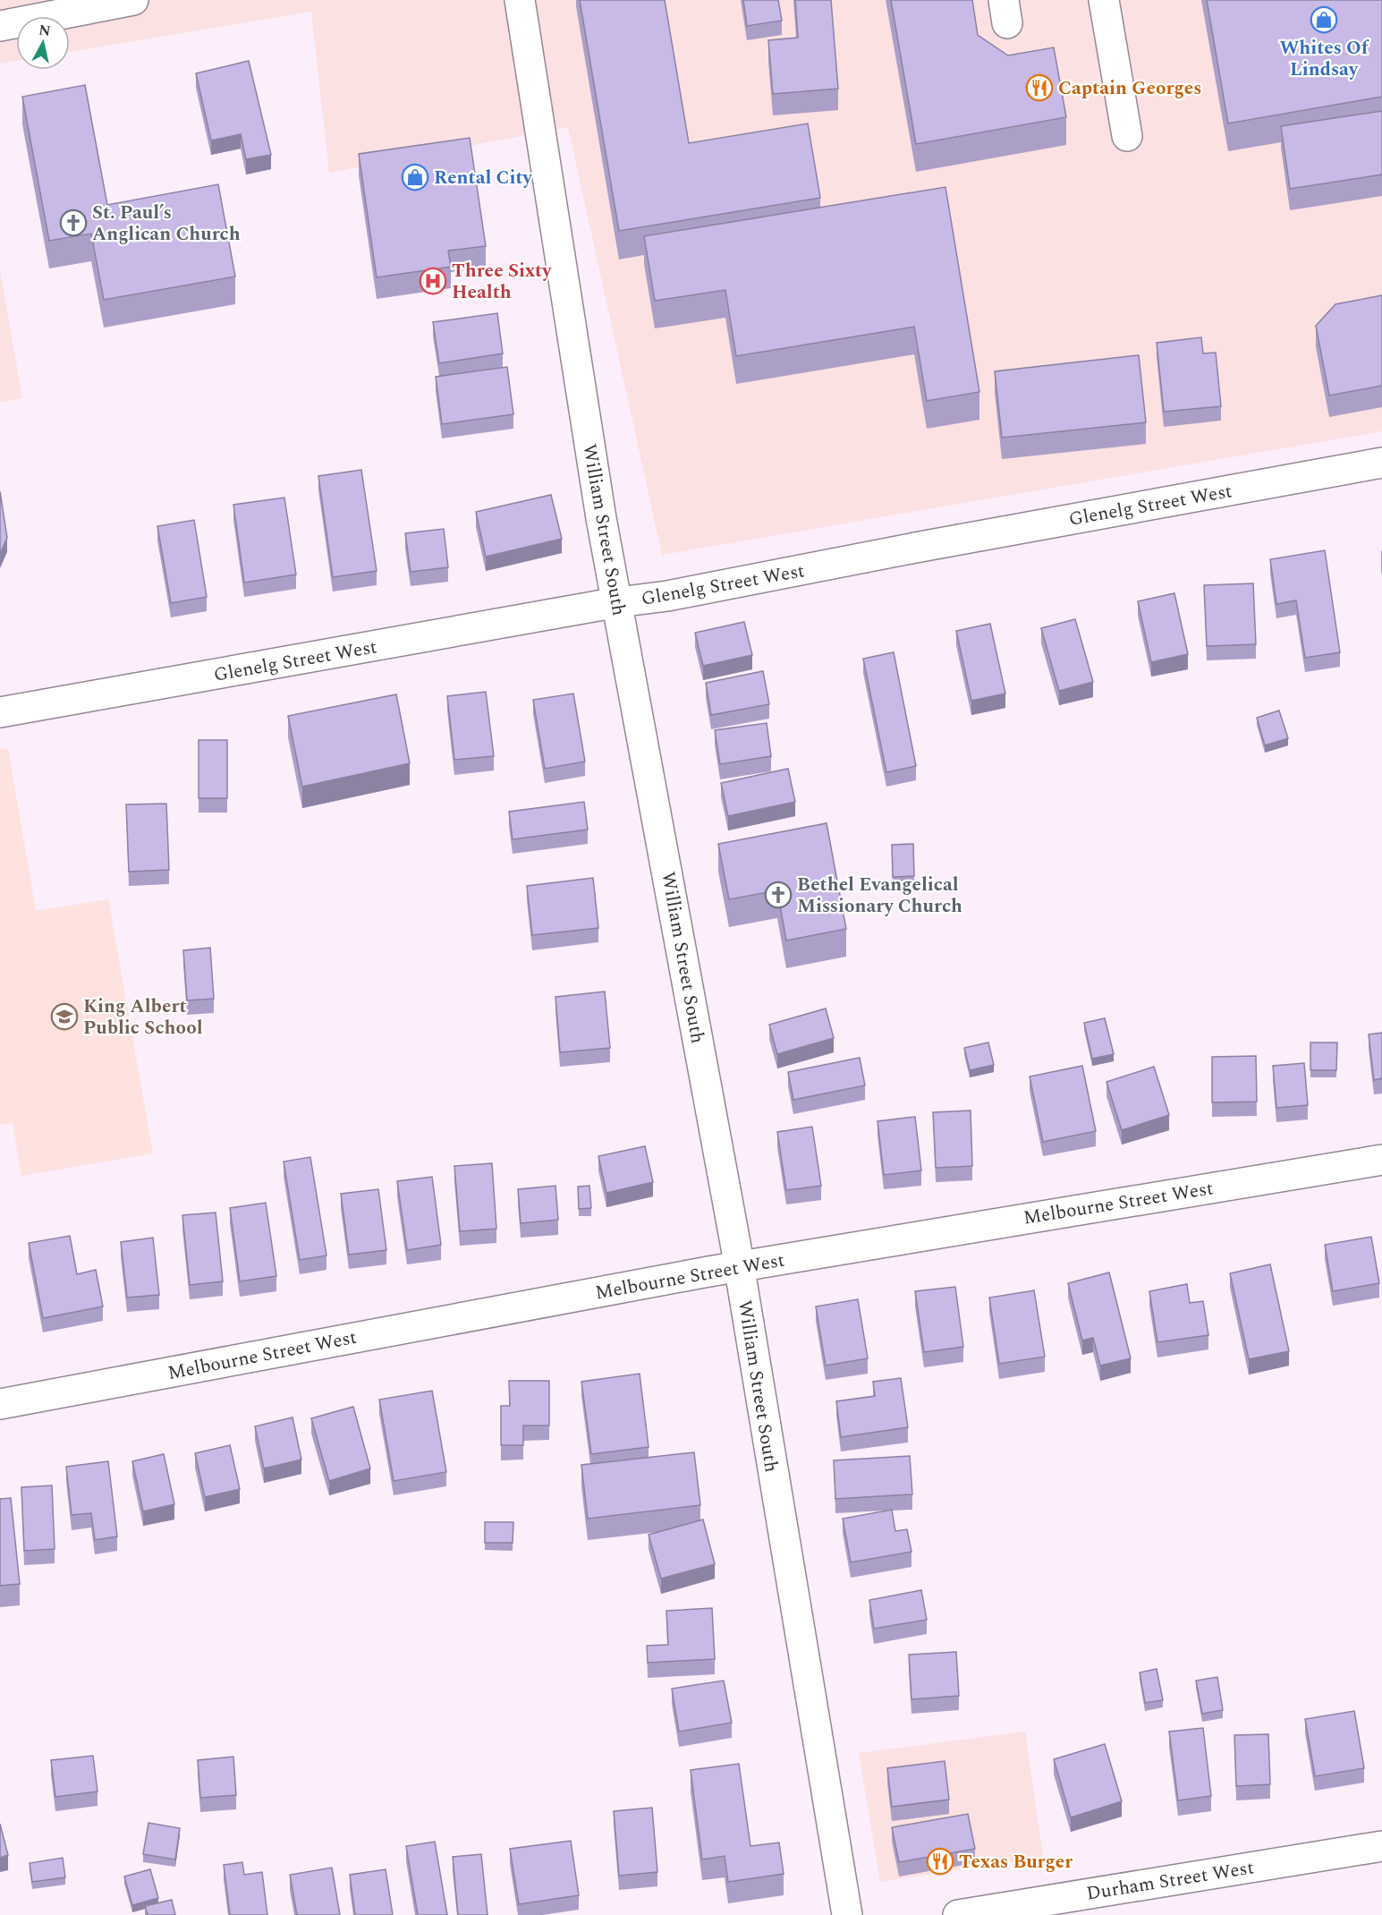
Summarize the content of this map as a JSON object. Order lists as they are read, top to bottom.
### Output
{
  "streets": {
    "street": [
      "Glenelg Street West",
      "William Street South",
      "Melbourne Street West",
      "Durham Street West"
    ]
  },
  "crossings": [
    ["Glenelg Street West", "William Street South"],
    ["William Street South", "Melbourne Street West"]
  ],
  "places": {
    "shop": ["Whites Of Lindsay", "Rental City"],
    "restaurant": ["Captain Georges", "Texas Burger"],
    "church": ["St. Paul’s Anglican Church", "Bethel Evangelical Missionary Church"],
    "hospital": ["Three Sixty Health"],
    "school or university": ["King Albert Public School"]
  },
  "north": "top"
}
